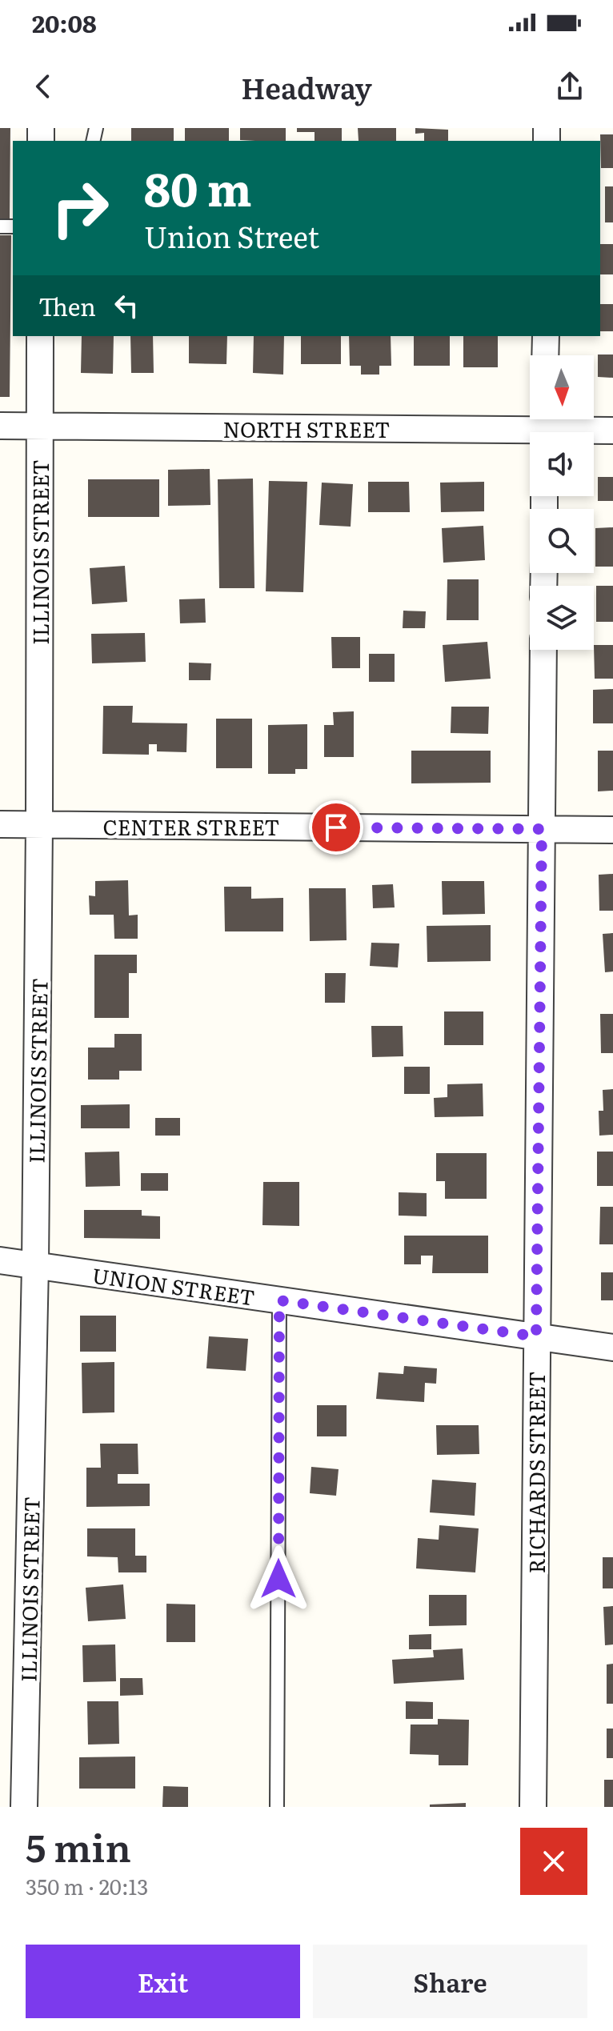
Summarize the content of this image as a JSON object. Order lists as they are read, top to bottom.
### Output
{
  "streets": {
    "street": [
      "NORTH STREET",
      "ILLINOIS STREET",
      "CENTER STREET",
      "UNION STREET",
      "RICHARDS STREET"
    ]
  },
  "crossings": [
    ["NORTH STREET", "ILLINOIS STREET"],
    ["ILLINOIS STREET", "CENTER STREET"],
    ["ILLINOIS STREET", "UNION STREET"],
    ["CENTER STREET", "RICHARDS STREET"],
    ["UNION STREET", "RICHARDS STREET"]
  ],
  "north": "bottom",
  "page": {
    "status": "20:08",
    "header": "Headway",
    "turn": ["80 m", "Union Street"],
    "then": "Then",
    "heading": ["5 min", "350 m · 20:13"],
    "buttons": ["Exit", "Share"]
  }
}
